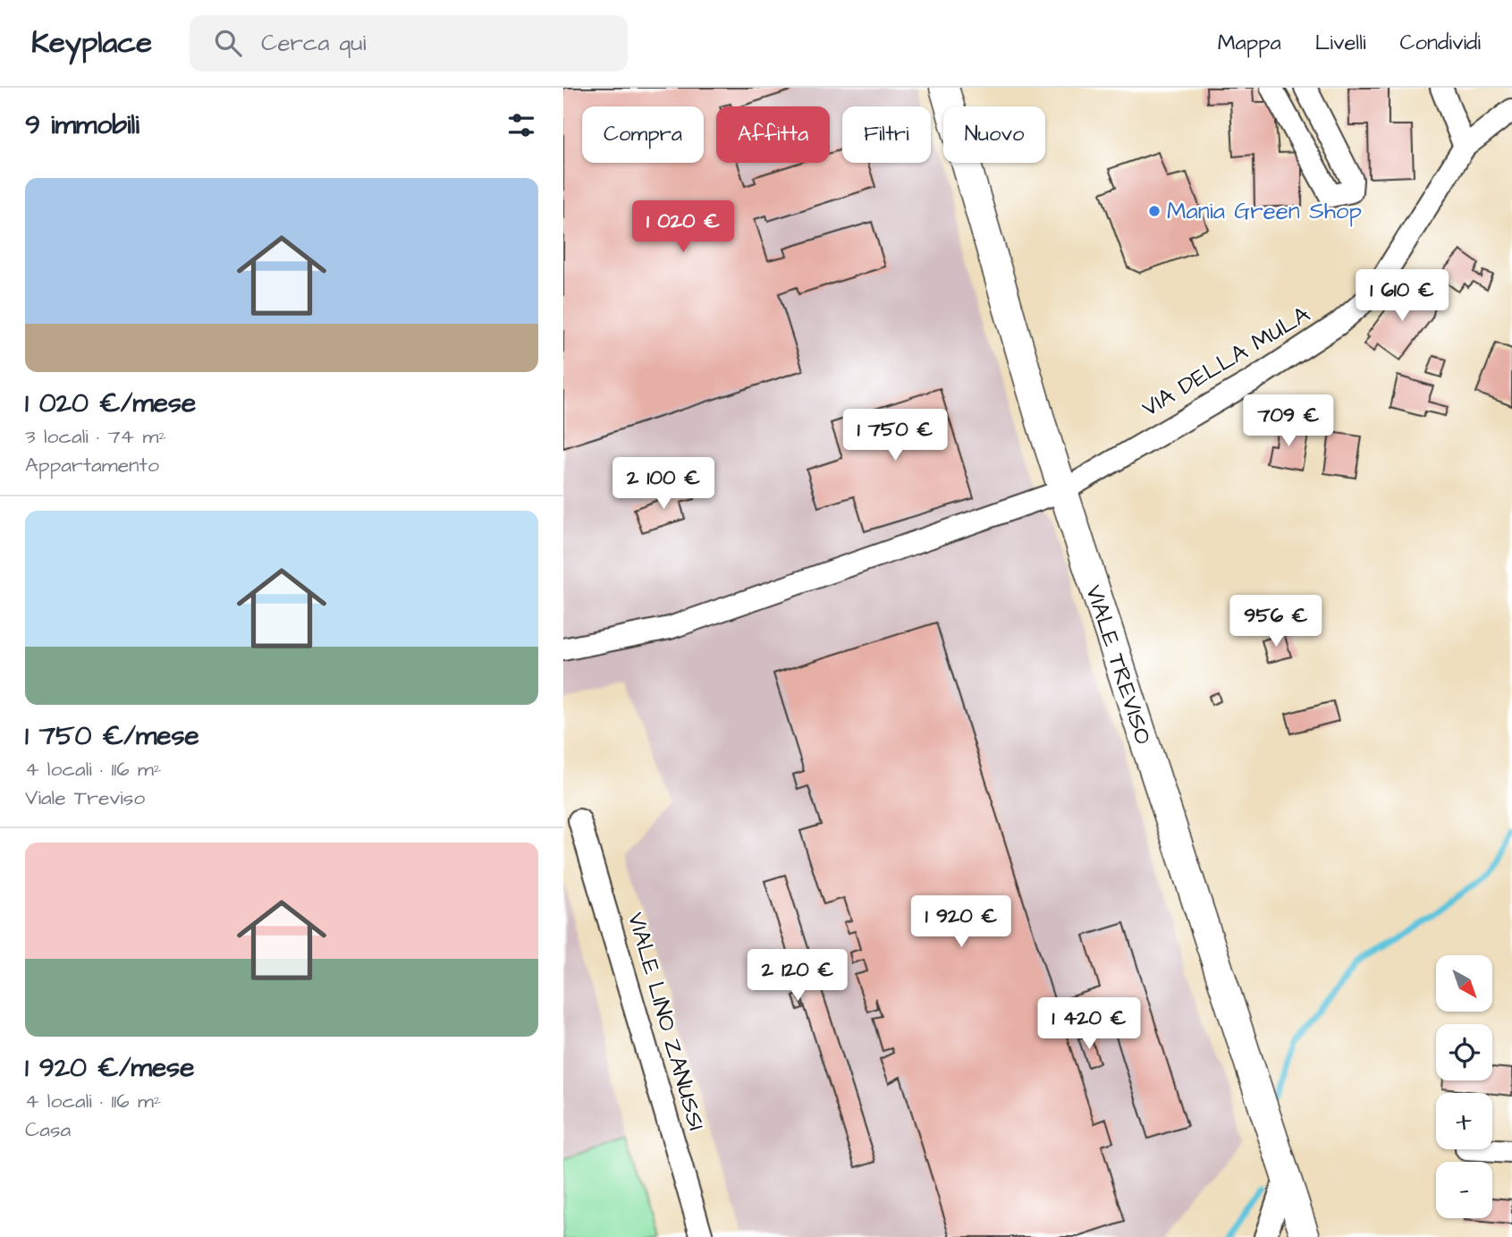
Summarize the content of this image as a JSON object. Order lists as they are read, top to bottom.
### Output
{
  "streets": {
    "main road": ["VIALE TREVISO"],
    "street": ["VIA DELLA MULA", "VIALE LINO ZANUSSI"]
  },
  "crossings": [
    ["VIA DELLA MULA", "VIALE TREVISO"]
  ],
  "places": ["Mania Green Shop"],
  "north": "bottom right",
  "page": {
    "header": "Keyplace",
    "search": "Cerca qui",
    "nav": ["Mappa", "Livelli", "Condividi"],
    "heading": "9 immobili",
    "chip": [
      "Compra",
      "Affitta",
      "Filtri",
      "Nuovo"
    ],
    "list": [
      {
        "name": "1 020 €/mese",
        "note": "3 locali · 74 m² · Appartamento"
      },
      {
        "name": "1 750 €/mese",
        "note": "4 locali · 116 m² · Viale Treviso"
      },
      {
        "name": "1 920 €/mese",
        "note": "4 locali · 116 m² · Casa"
      }
    ],
    "price": [
      "1 020 €",
      "1 610 €",
      "709 €",
      "1 750 €",
      "2 100 €",
      "956 €",
      "1 920 €",
      "2 120 €",
      "1 420 €"
    ],
    "map_buttons": ["+", "−"]
  }
}
